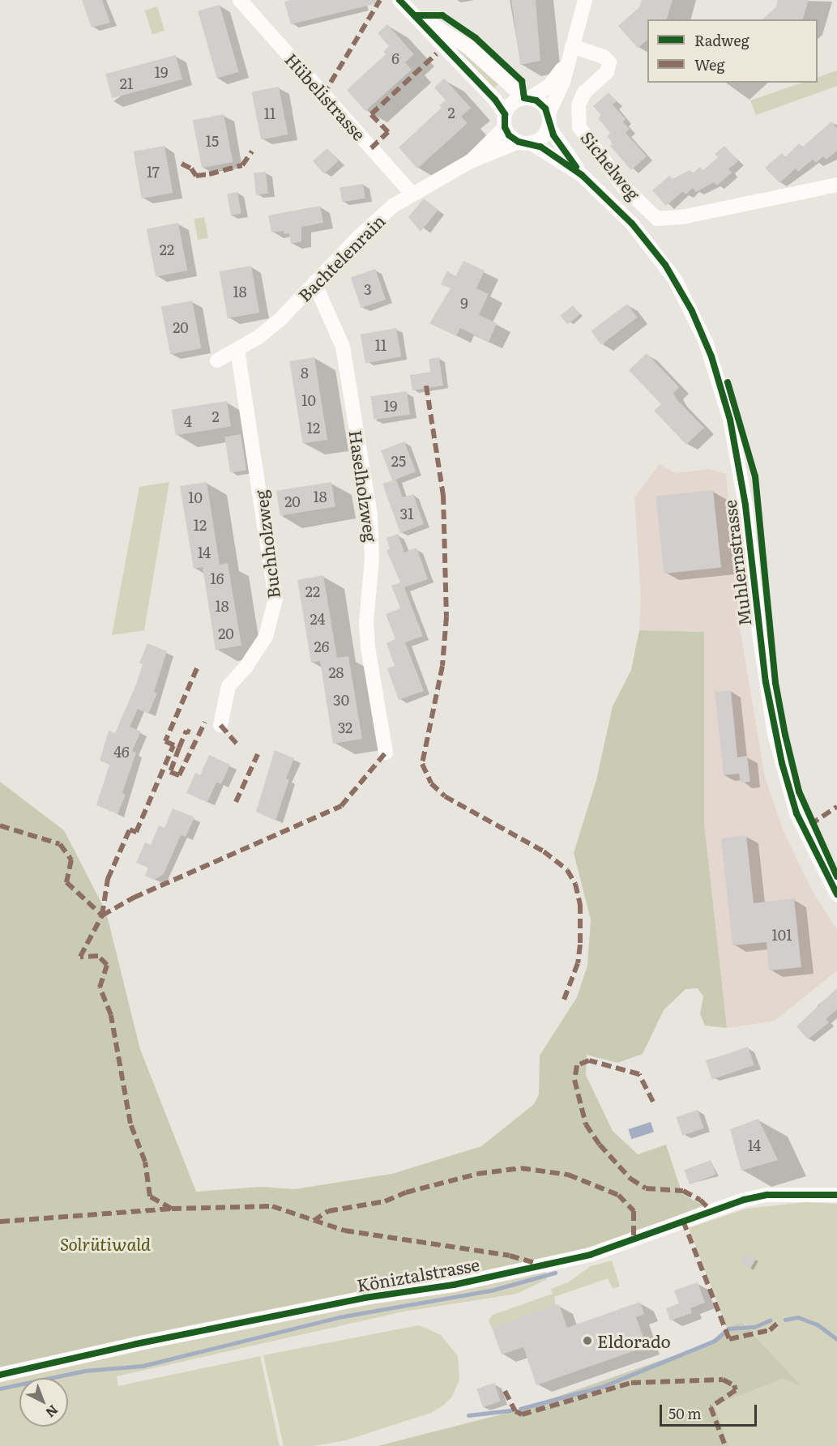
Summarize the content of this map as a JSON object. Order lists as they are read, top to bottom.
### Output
{
  "streets": {
    "street": [
      "Hübelistrasse",
      "Sichelweg",
      "Bachtelenrain",
      "Haselholzweg",
      "Buchholzweg",
      "Muhlernstrasse",
      "Köniztalstrasse"
    ]
  },
  "crossings": [
    ["Hübelistrasse", "Bachtelenrain"],
    ["Bachtelenrain", "Haselholzweg"],
    ["Bachtelenrain", "Buchholzweg"],
    ["Bachtelenrain", "Muhlernstrasse"]
  ],
  "parks": ["Solrütiwald"],
  "places": ["Eldorado"],
  "house_numbers": [
    "6",
    "19",
    "21",
    "2",
    "11",
    "15",
    "17",
    "22",
    "3",
    "18",
    "9",
    "20",
    "11",
    "8",
    "10",
    "19",
    "2",
    "4",
    "12",
    "25",
    "18",
    "10",
    "20",
    "31",
    "12",
    "14",
    "16",
    "22",
    "18",
    "24",
    "20",
    "26",
    "28",
    "30",
    "32",
    "46",
    "101",
    "14"
  ],
  "legend": ["Radweg", "Weg"],
  "scale_bar": "50 m",
  "north": "bottom right"
}
